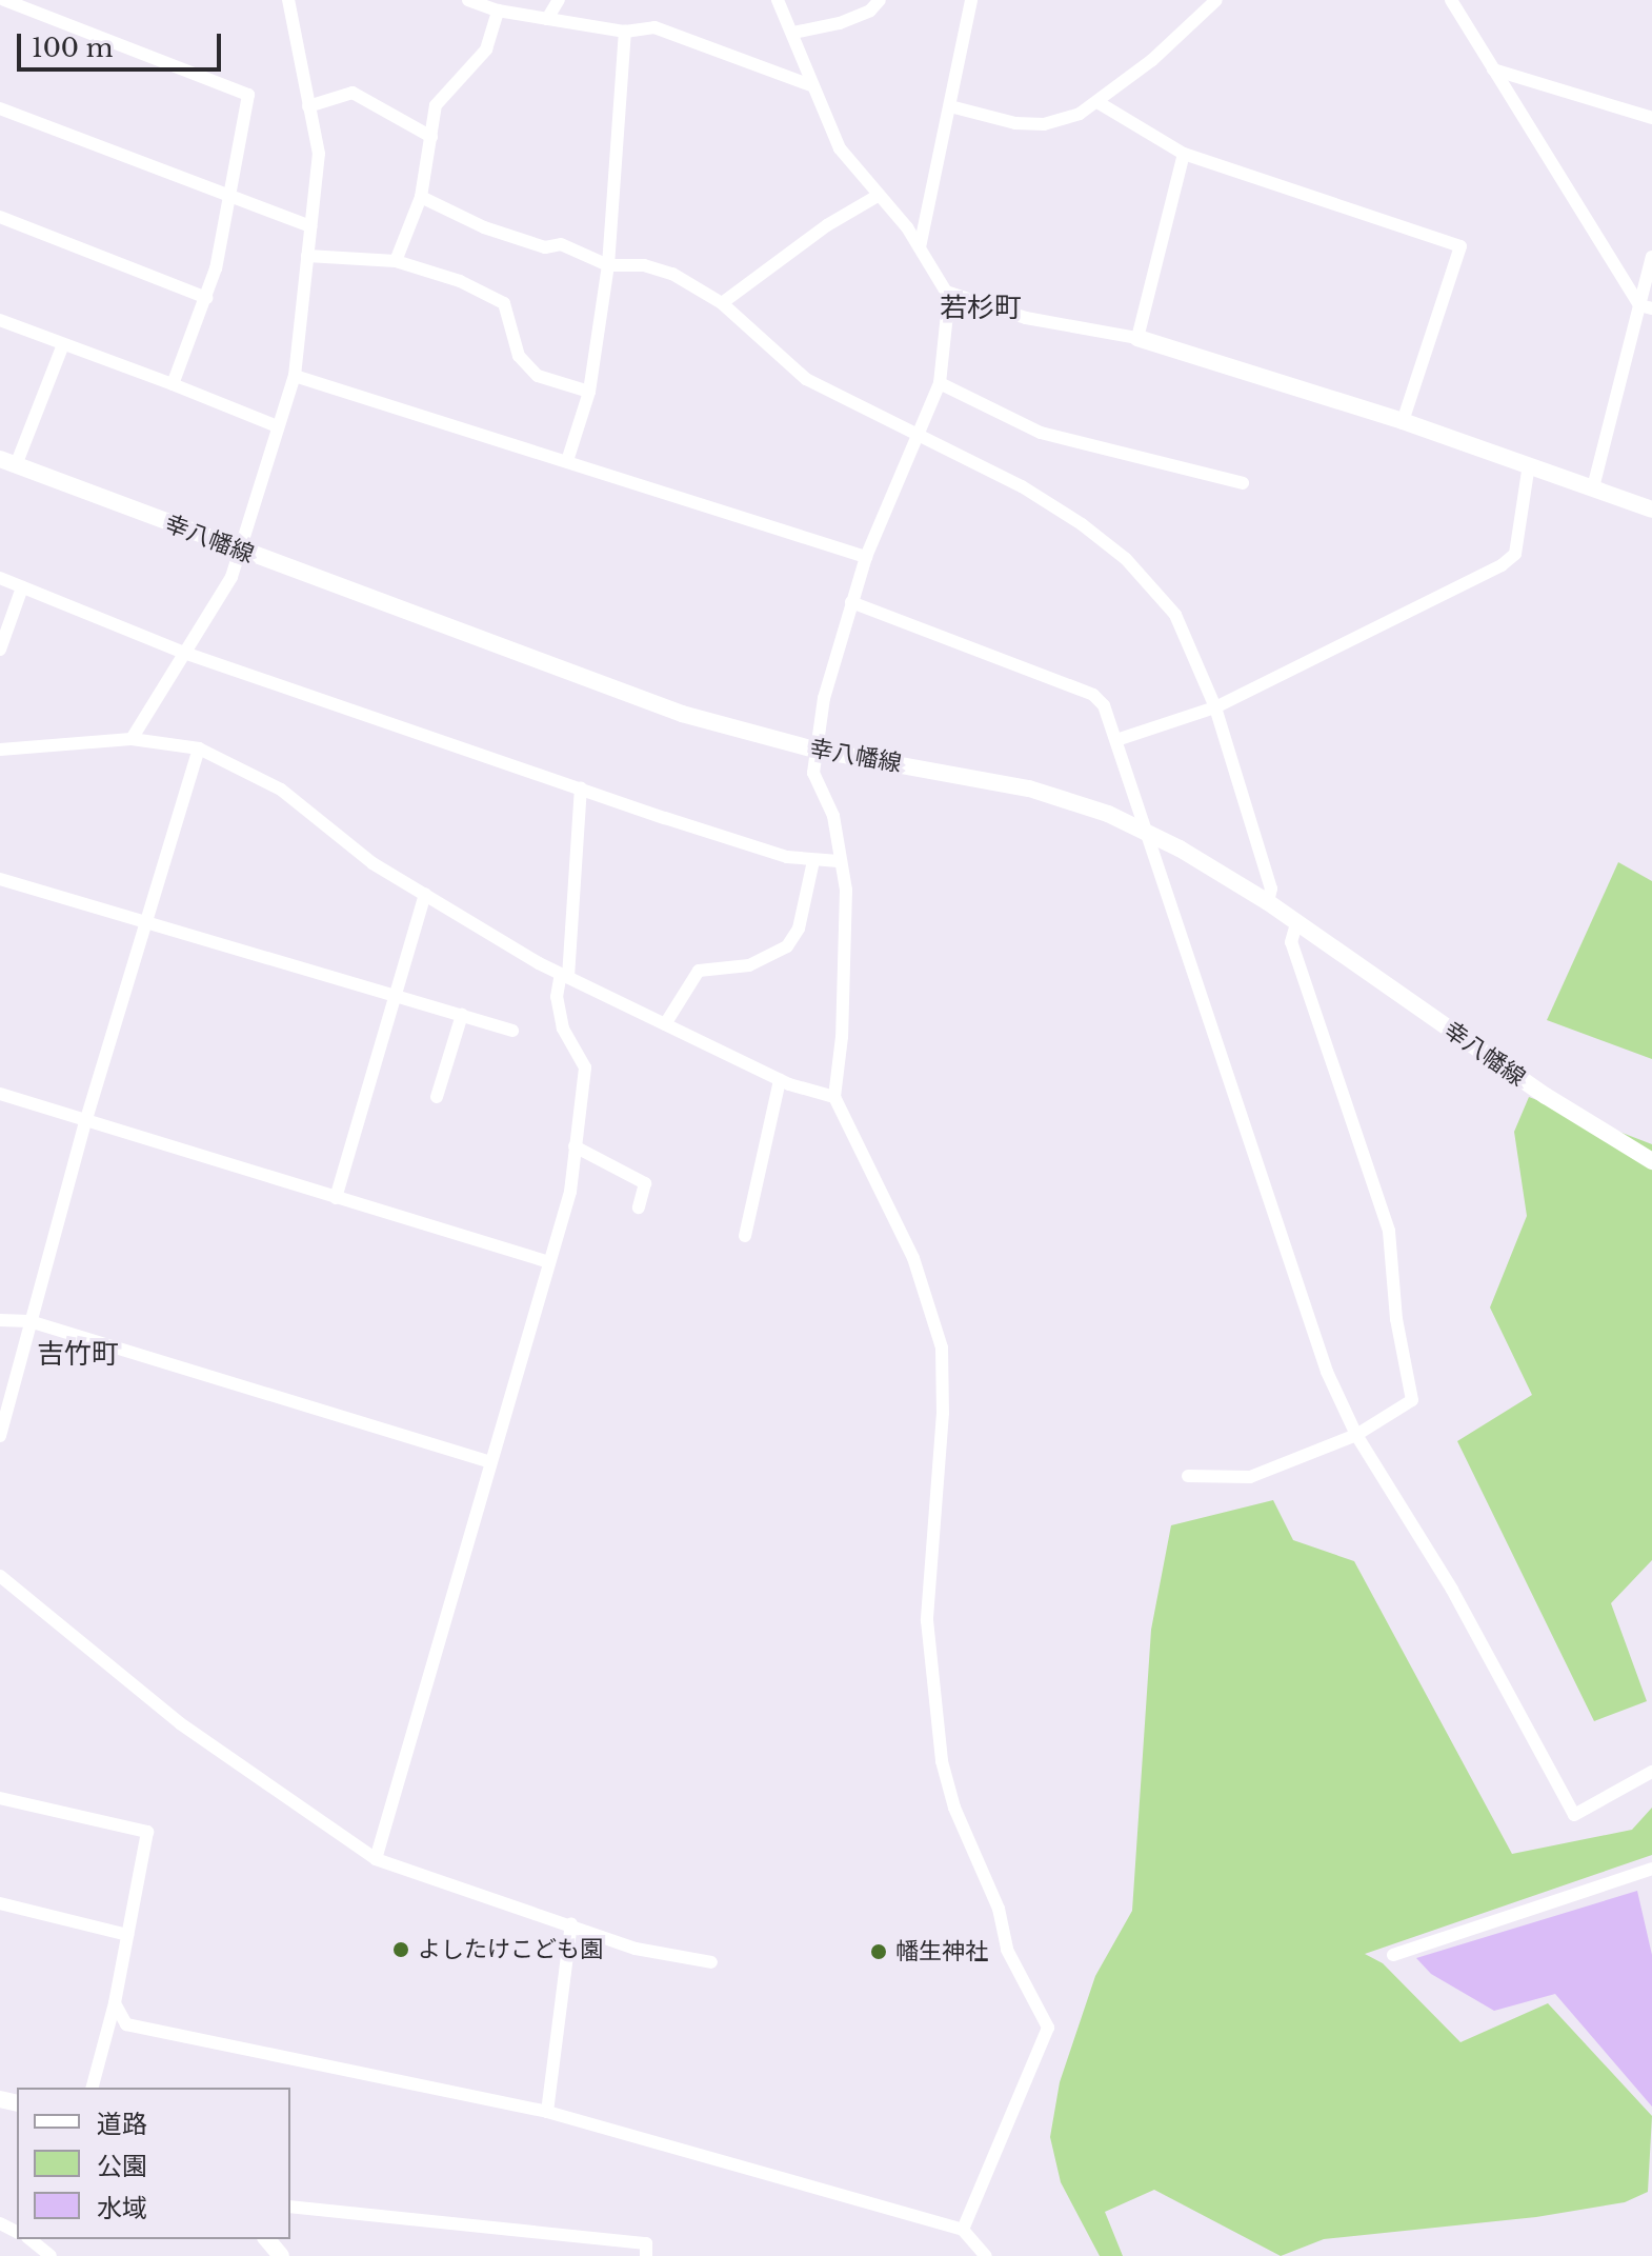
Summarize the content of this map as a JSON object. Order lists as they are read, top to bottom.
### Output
{
  "streets": {
    "street": ["幸八幡線"]
  },
  "districts": ["若杉町", "吉竹町"],
  "places": ["よしたけこども園", "幡生神社"],
  "legend": ["道路", "公園", "水域"],
  "scale_bar": "100 m"
}
